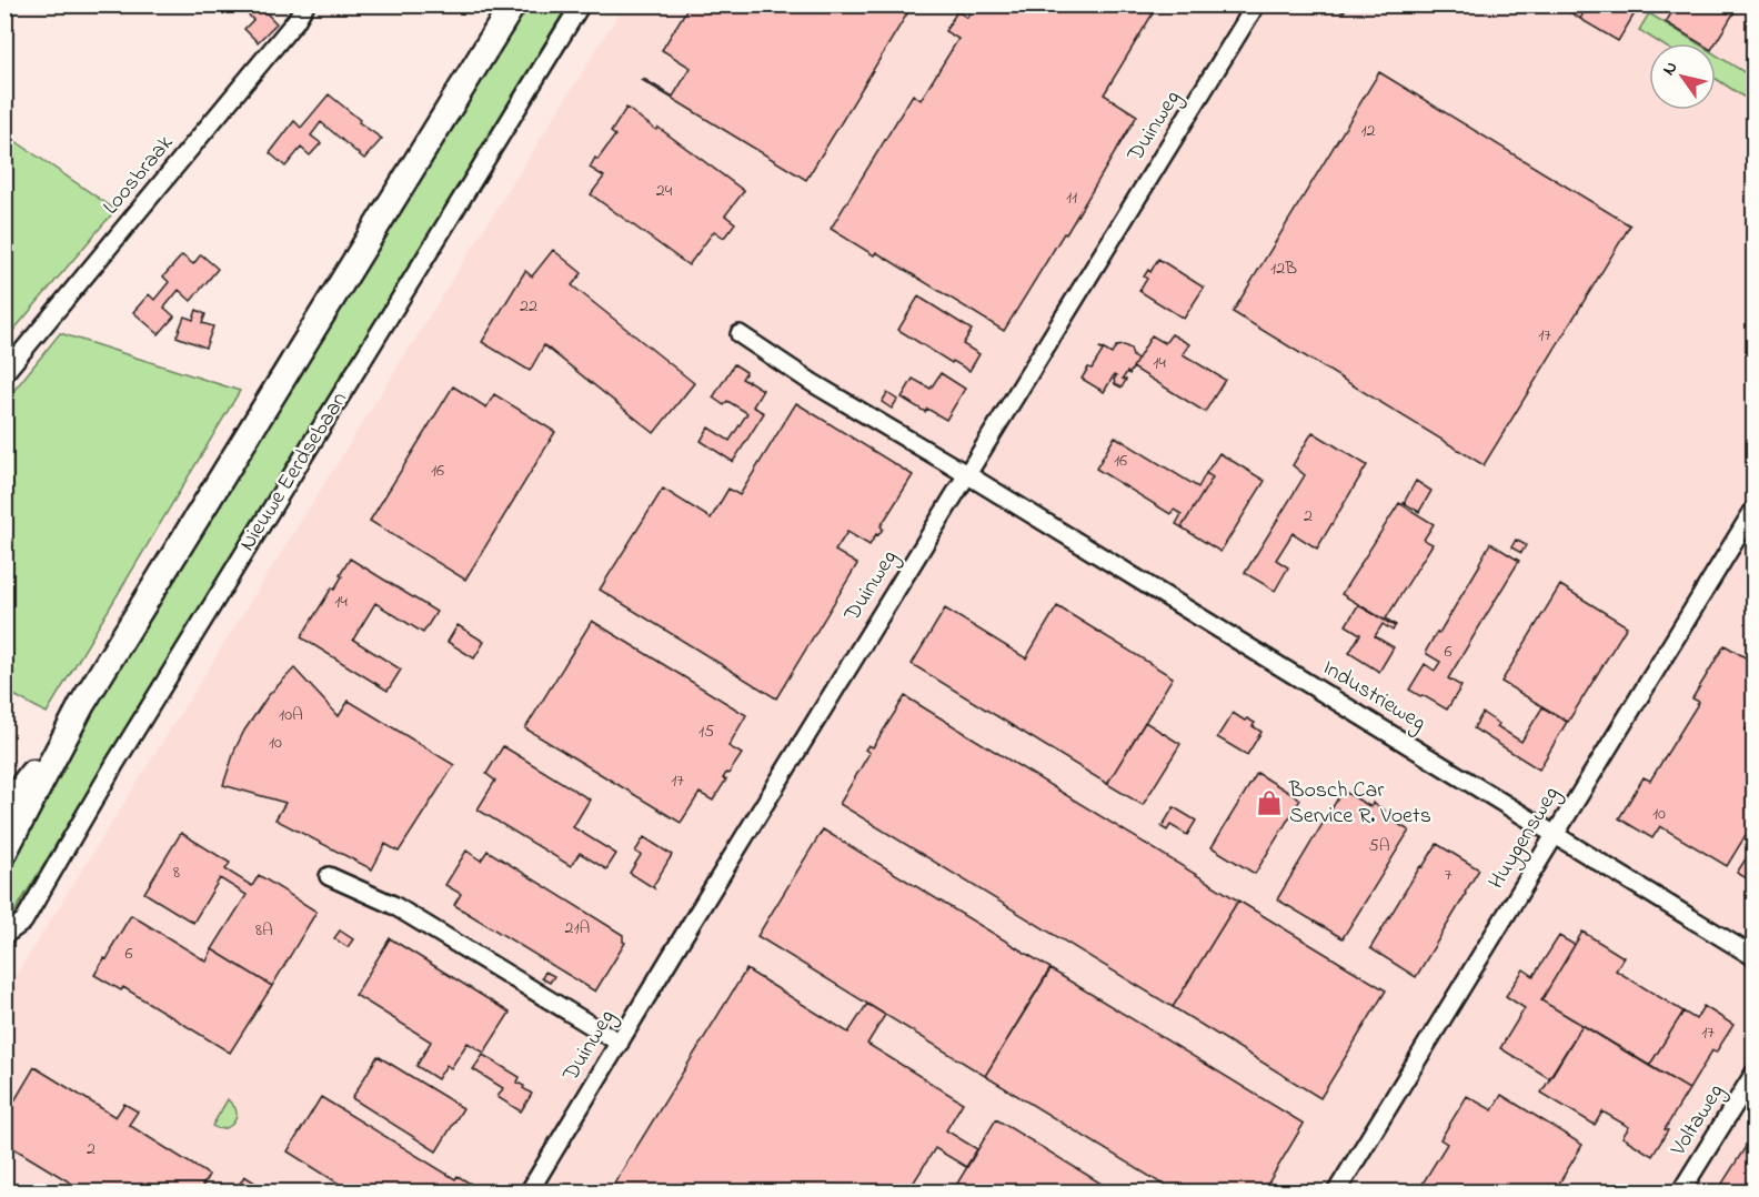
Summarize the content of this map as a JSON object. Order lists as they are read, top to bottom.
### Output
{
  "streets": {
    "street": [
      "Duinweg",
      "Loosbraak",
      "Nieuwe Eerdsebaan",
      "Industrieweg",
      "Huygensweg",
      "Voltaweg"
    ]
  },
  "crossings": [
    ["Duinweg", "Industrieweg"],
    ["Industrieweg", "Huygensweg"]
  ],
  "places": {
    "shop": ["Bosch Car Service R. Voets"]
  },
  "house_numbers": [
    "12",
    "24",
    "11",
    "12B",
    "22",
    "17",
    "14",
    "16",
    "16",
    "2",
    "14",
    "6",
    "10A",
    "15",
    "10",
    "17",
    "10",
    "5A",
    "8",
    "7",
    "21A",
    "8A",
    "6",
    "17",
    "2"
  ],
  "north": "top left"
}
